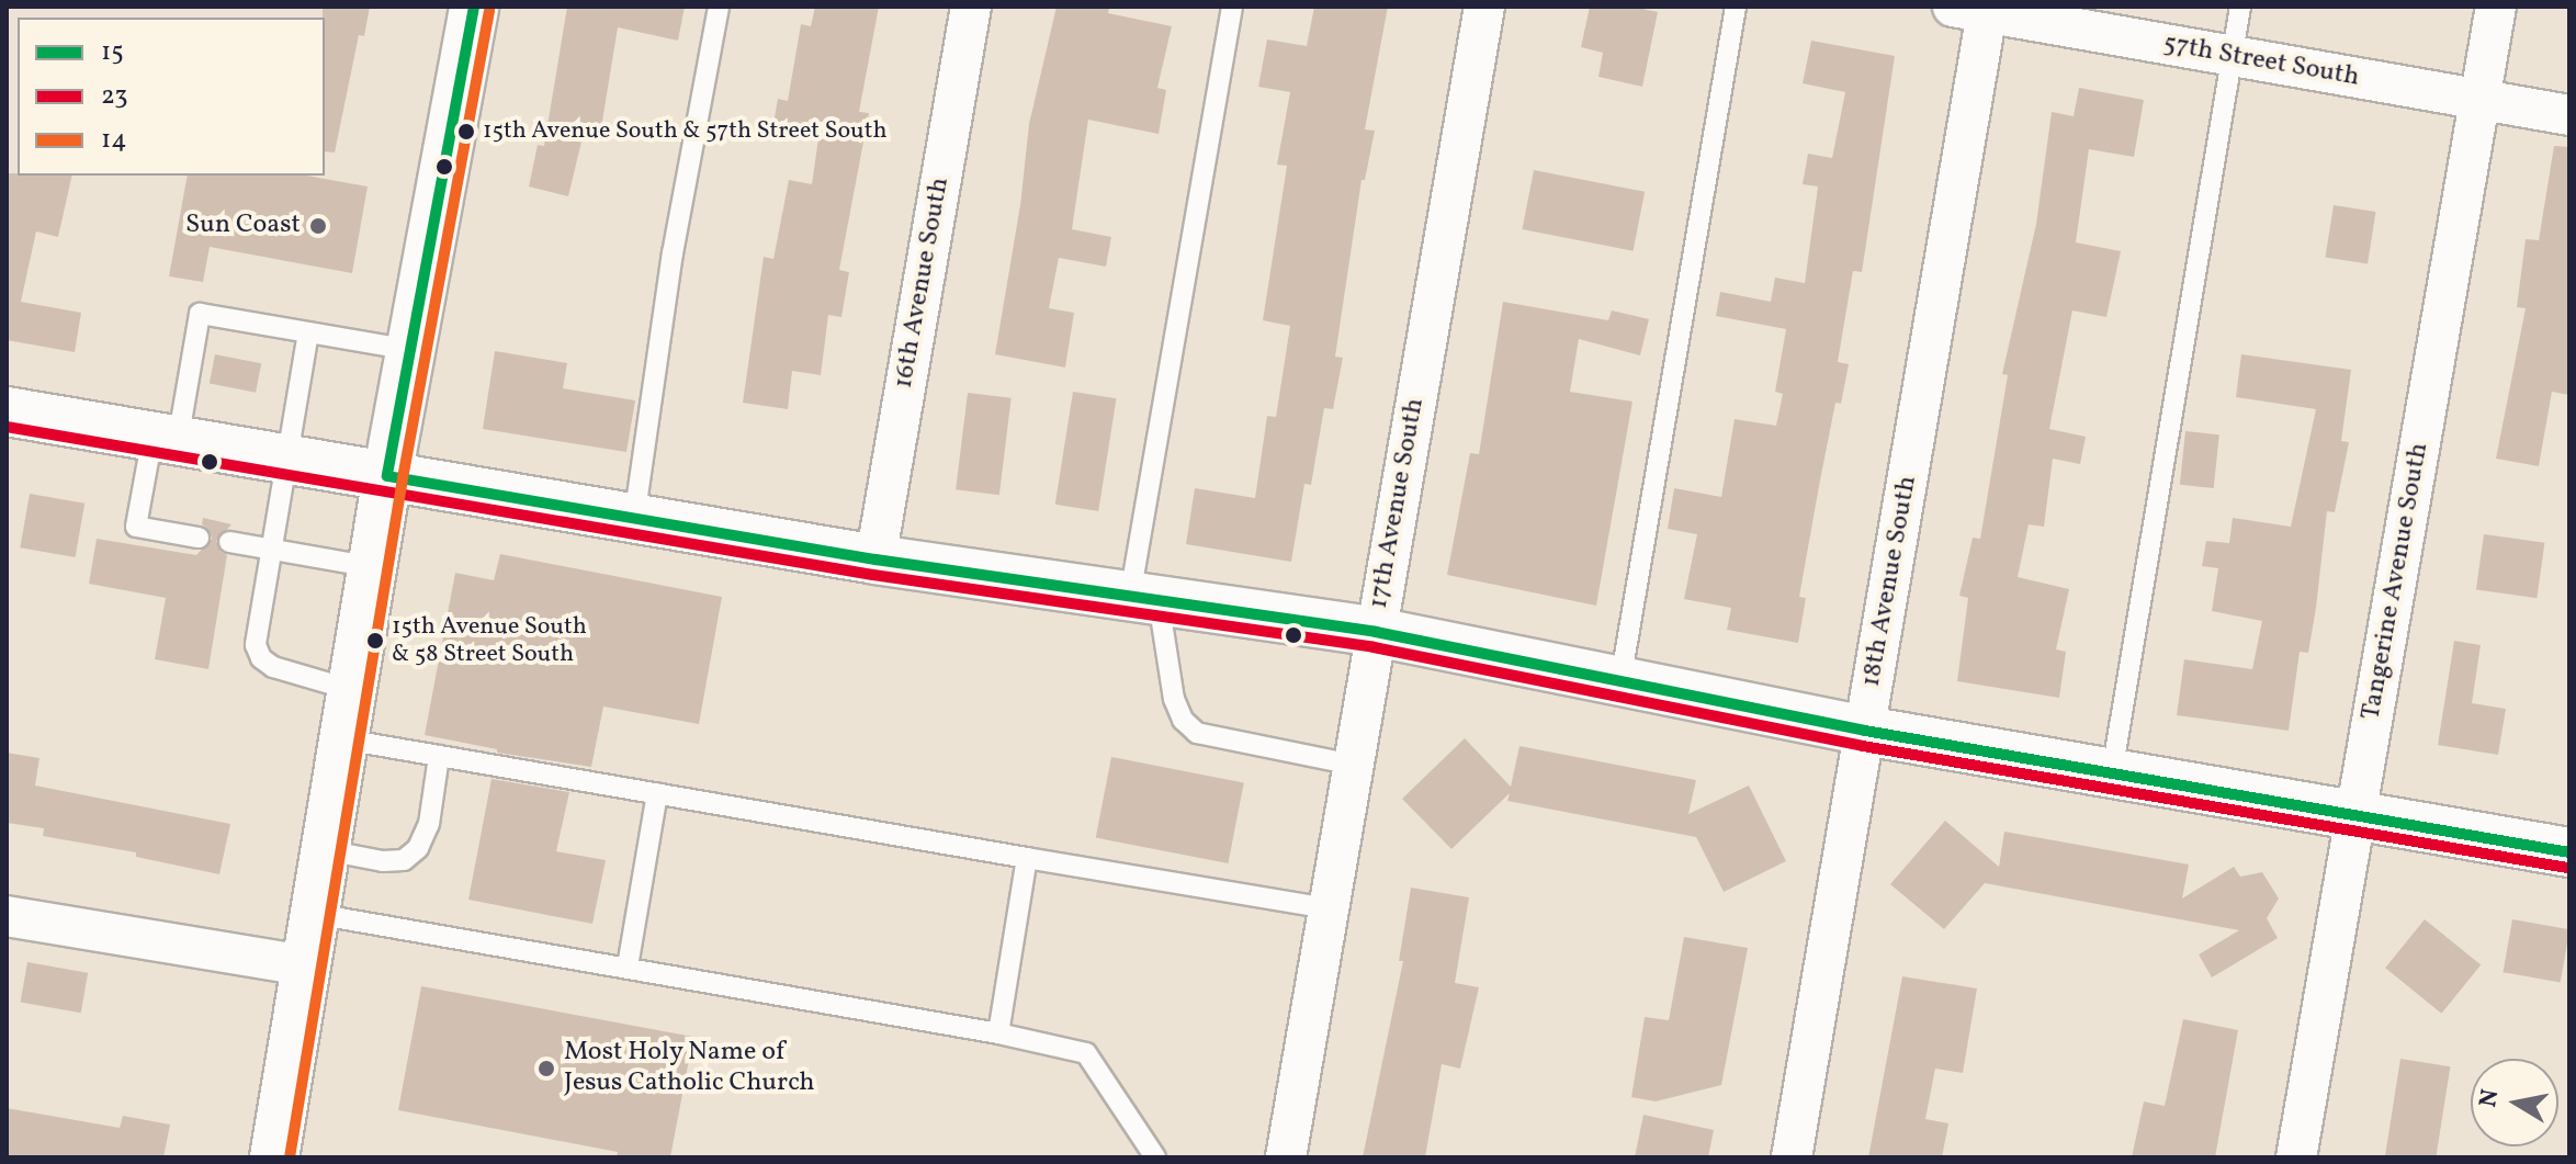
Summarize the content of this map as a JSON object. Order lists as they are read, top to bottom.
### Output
{
  "streets": {
    "street": [
      "57th Street South",
      "16th Avenue South",
      "17th Avenue South",
      "18th Avenue South",
      "Tangerine Avenue South"
    ]
  },
  "crossings": [
    ["57th Street South", "18th Avenue South"],
    ["57th Street South", "Tangerine Avenue South"]
  ],
  "places": [
    "15th Avenue South & 57th Street South",
    "Sun Coast",
    "15th Avenue South & 58 Street South",
    "Most Holy Name of Jesus Catholic Church"
  ],
  "lines": ["transit line 15", "transit line 14", "transit line 23"],
  "legend": ["15", "23", "14"],
  "north": "left"
}
